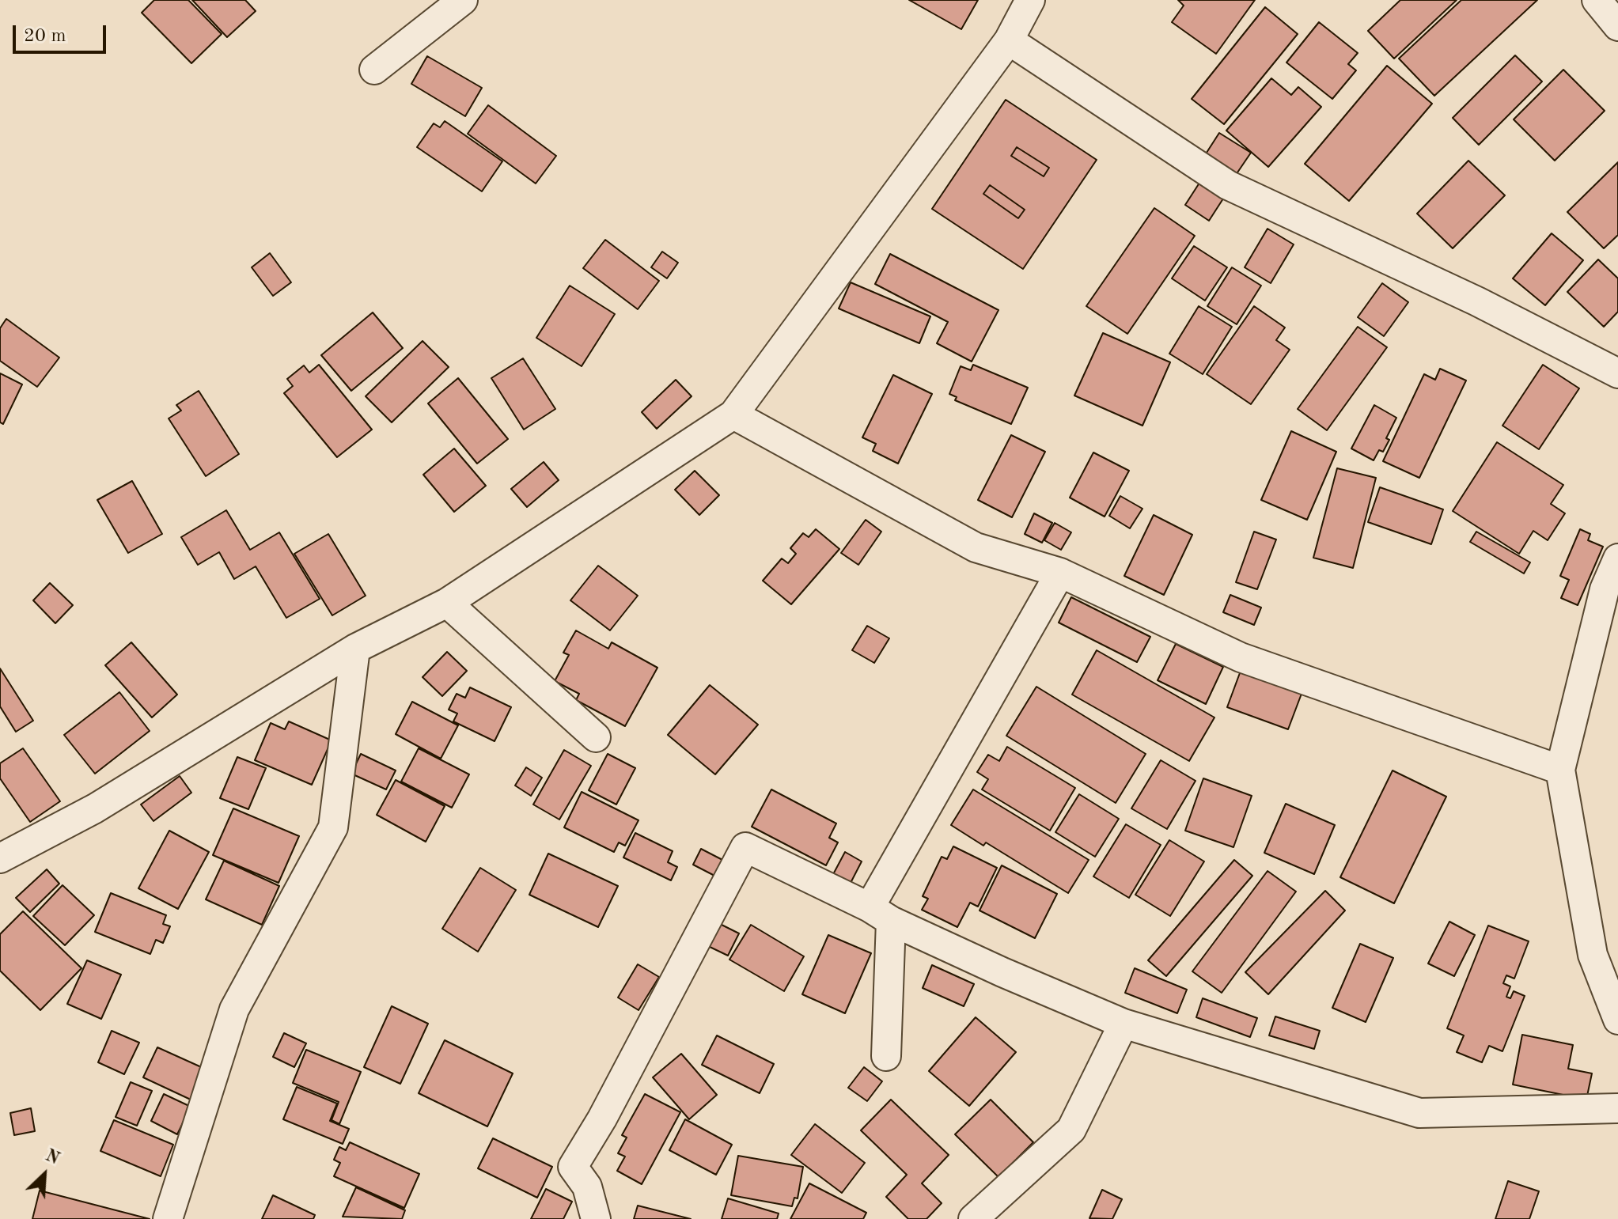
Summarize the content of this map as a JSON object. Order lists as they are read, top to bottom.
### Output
{
  "scale_bar": "20 m",
  "north": "top right"
}
